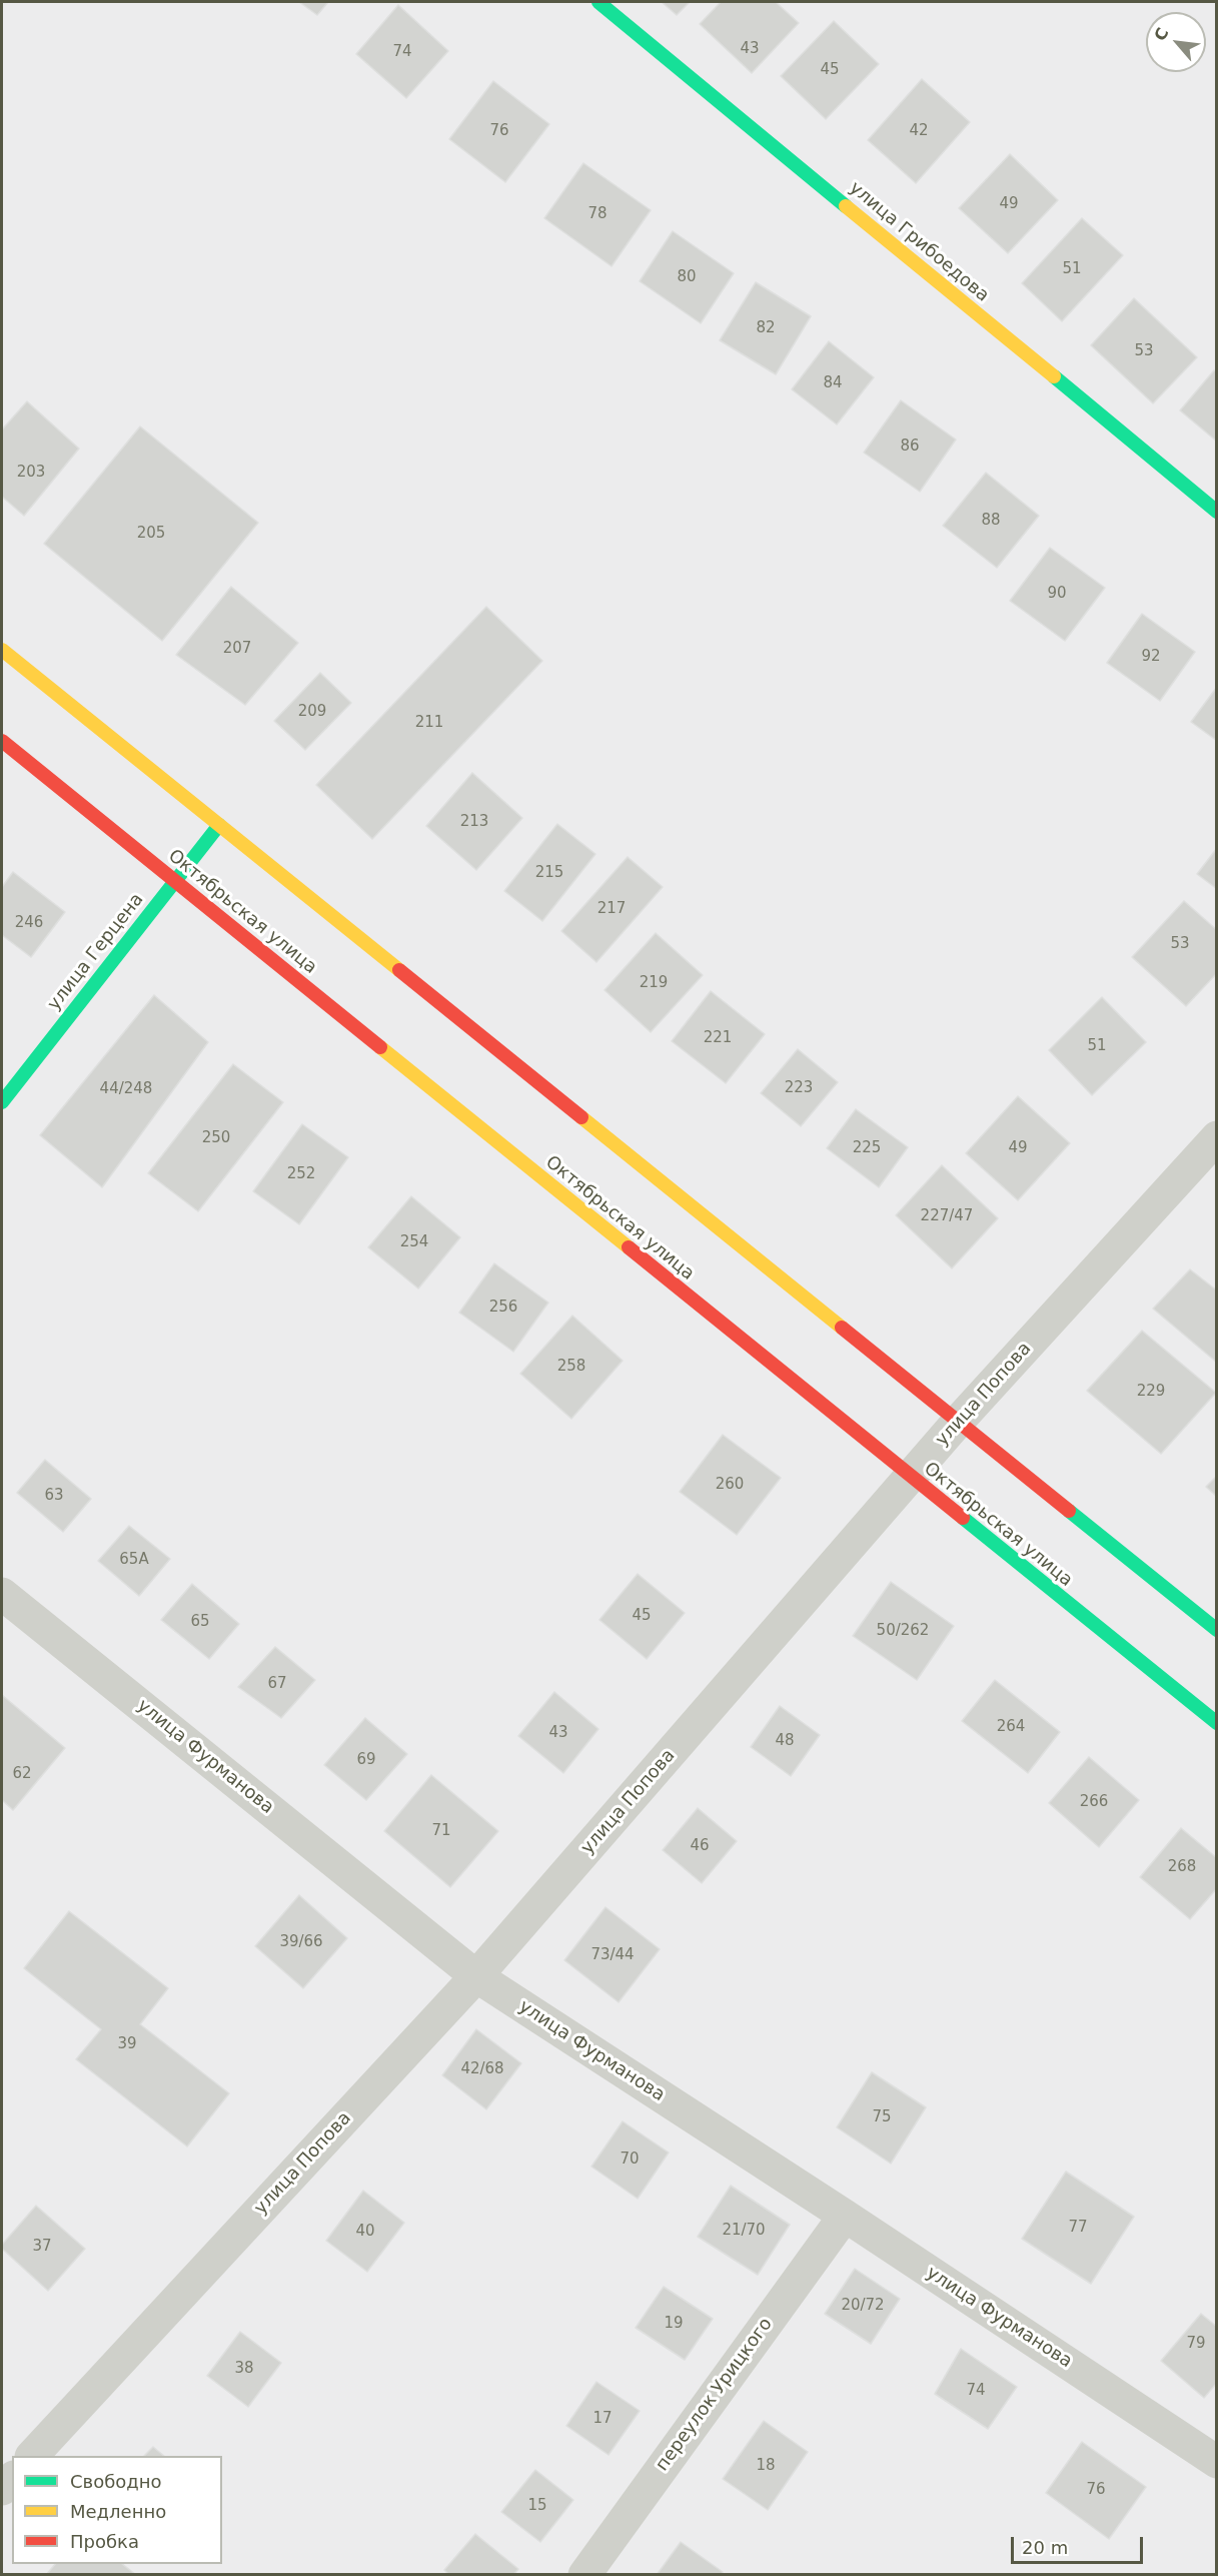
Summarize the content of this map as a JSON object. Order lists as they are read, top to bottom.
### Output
{
  "streets": {
    "main road": ["улица Грибоедова", "Октябрьская улица", "улица Герцена"],
    "street": ["улица Попова", "улица Фурманова", "переулок Урицкого"]
  },
  "crossings": [
    ["Октябрьская улица", "улица Герцена"],
    ["Октябрьская улица", "улица Попова"],
    ["улица Попова", "улица Фурманова"],
    ["улица Фурманова", "переулок Урицкого"]
  ],
  "house_numbers": [
    "43",
    "74",
    "45",
    "76",
    "42",
    "49",
    "78",
    "51",
    "80",
    "82",
    "53",
    "84",
    "86",
    "203",
    "88",
    "205",
    "90",
    "207",
    "92",
    "209",
    "211",
    "213",
    "215",
    "217",
    "246",
    "53",
    "219",
    "221",
    "51",
    "223",
    "44/248",
    "250",
    "225",
    "49",
    "252",
    "227/47",
    "254",
    "256",
    "258",
    "229",
    "260",
    "63",
    "65А",
    "45",
    "65",
    "50/262",
    "67",
    "264",
    "43",
    "48",
    "69",
    "62",
    "266",
    "71",
    "46",
    "268",
    "39/66",
    "73/44",
    "39",
    "42/68",
    "75",
    "70",
    "77",
    "21/70",
    "40",
    "37",
    "20/72",
    "19",
    "79",
    "38",
    "74",
    "17",
    "18",
    "76",
    "15"
  ],
  "legend": ["Свободно", "Медленно", "Пробка"],
  "scale_bar": "20 m",
  "north": "top left"
}
